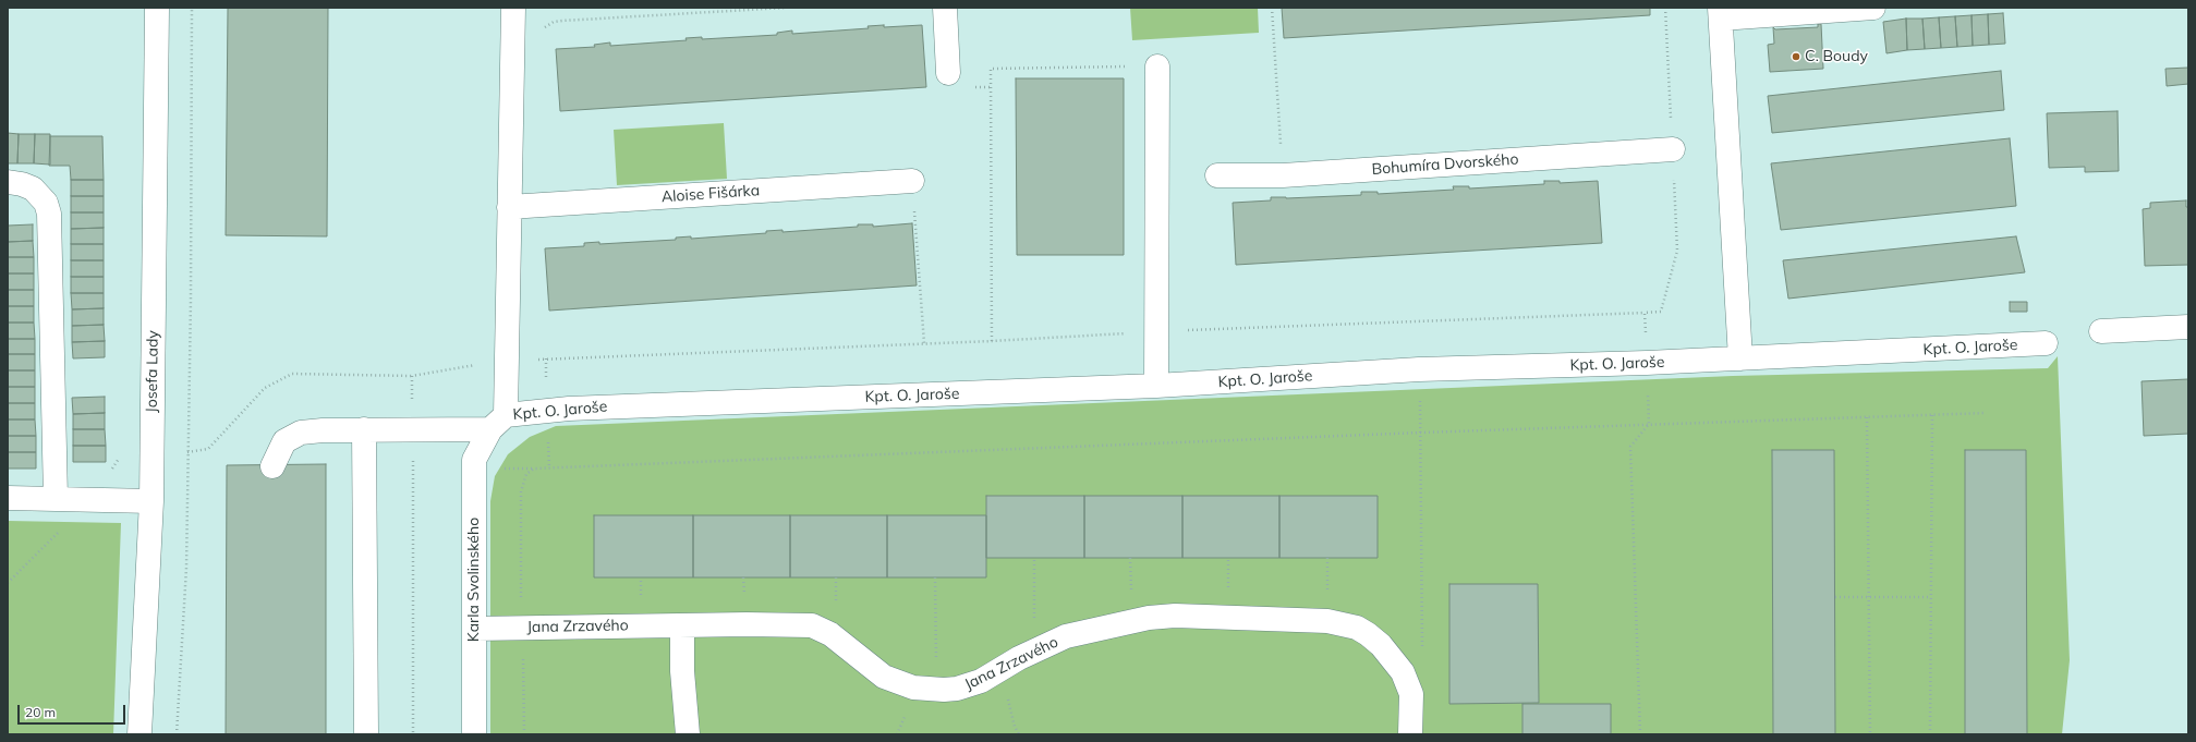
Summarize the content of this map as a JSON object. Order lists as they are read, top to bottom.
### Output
{
  "streets": {
    "street": [
      "Bohumíra Dvorského",
      "Aloise Fišárka",
      "Kpt. O. Jaroše",
      "Josefa Lady",
      "Karla Svolinského",
      "Jana Zrzavého"
    ]
  },
  "crossings": [
    ["Kpt. O. Jaroše", "Karla Svolinského"],
    ["Karla Svolinského", "Jana Zrzavého"]
  ],
  "places": ["C. Boudy"],
  "scale_bar": "20 m"
}
